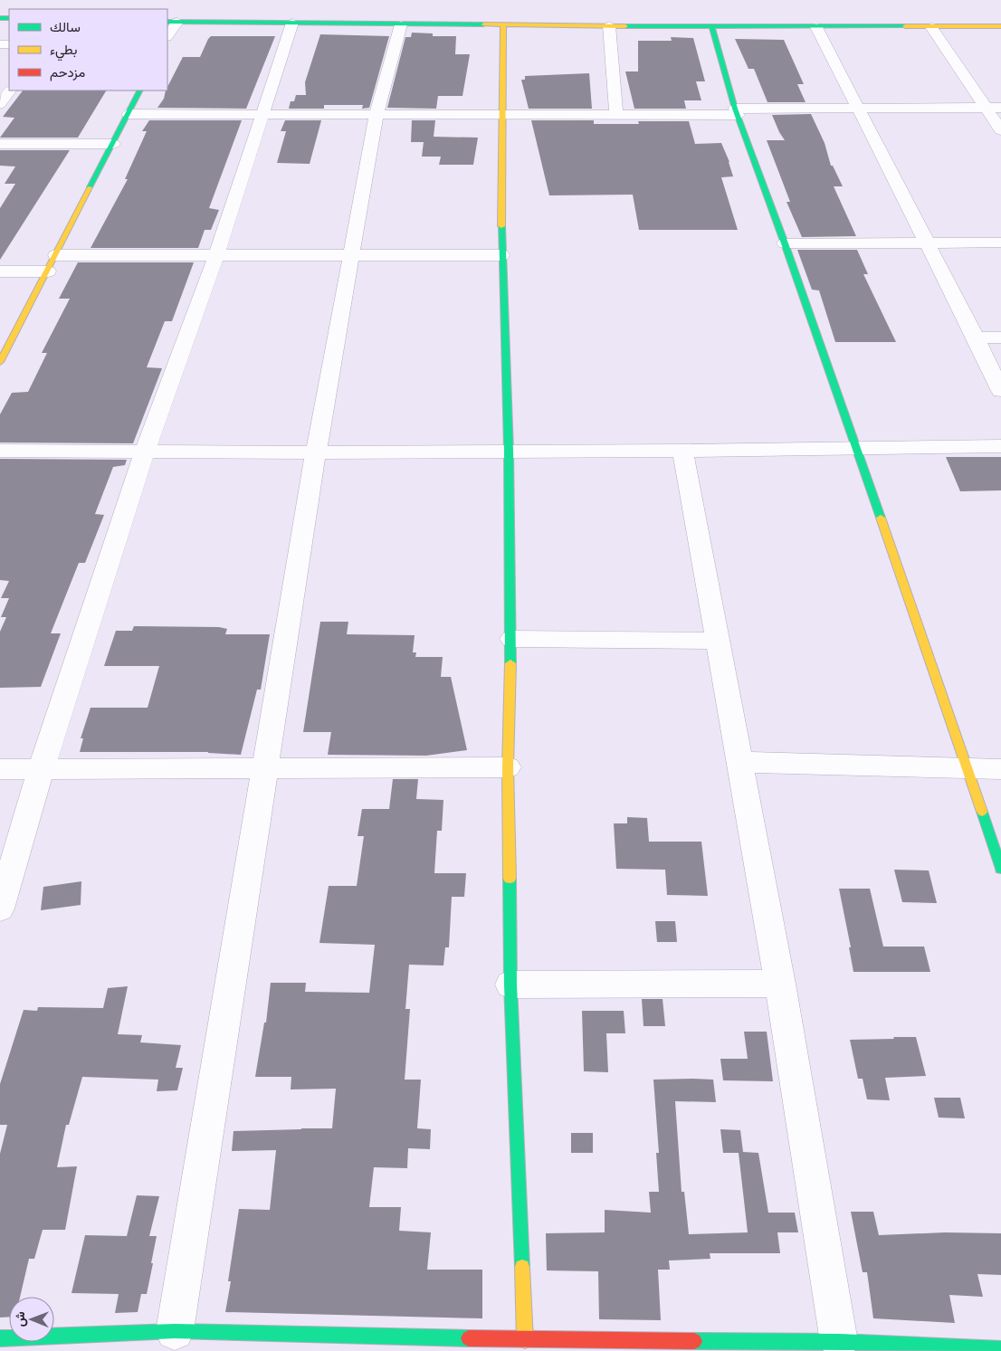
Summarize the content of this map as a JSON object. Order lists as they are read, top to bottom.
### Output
{
  "legend": ["سالك", "بطيء", "مزدحم"],
  "north": "left"
}
